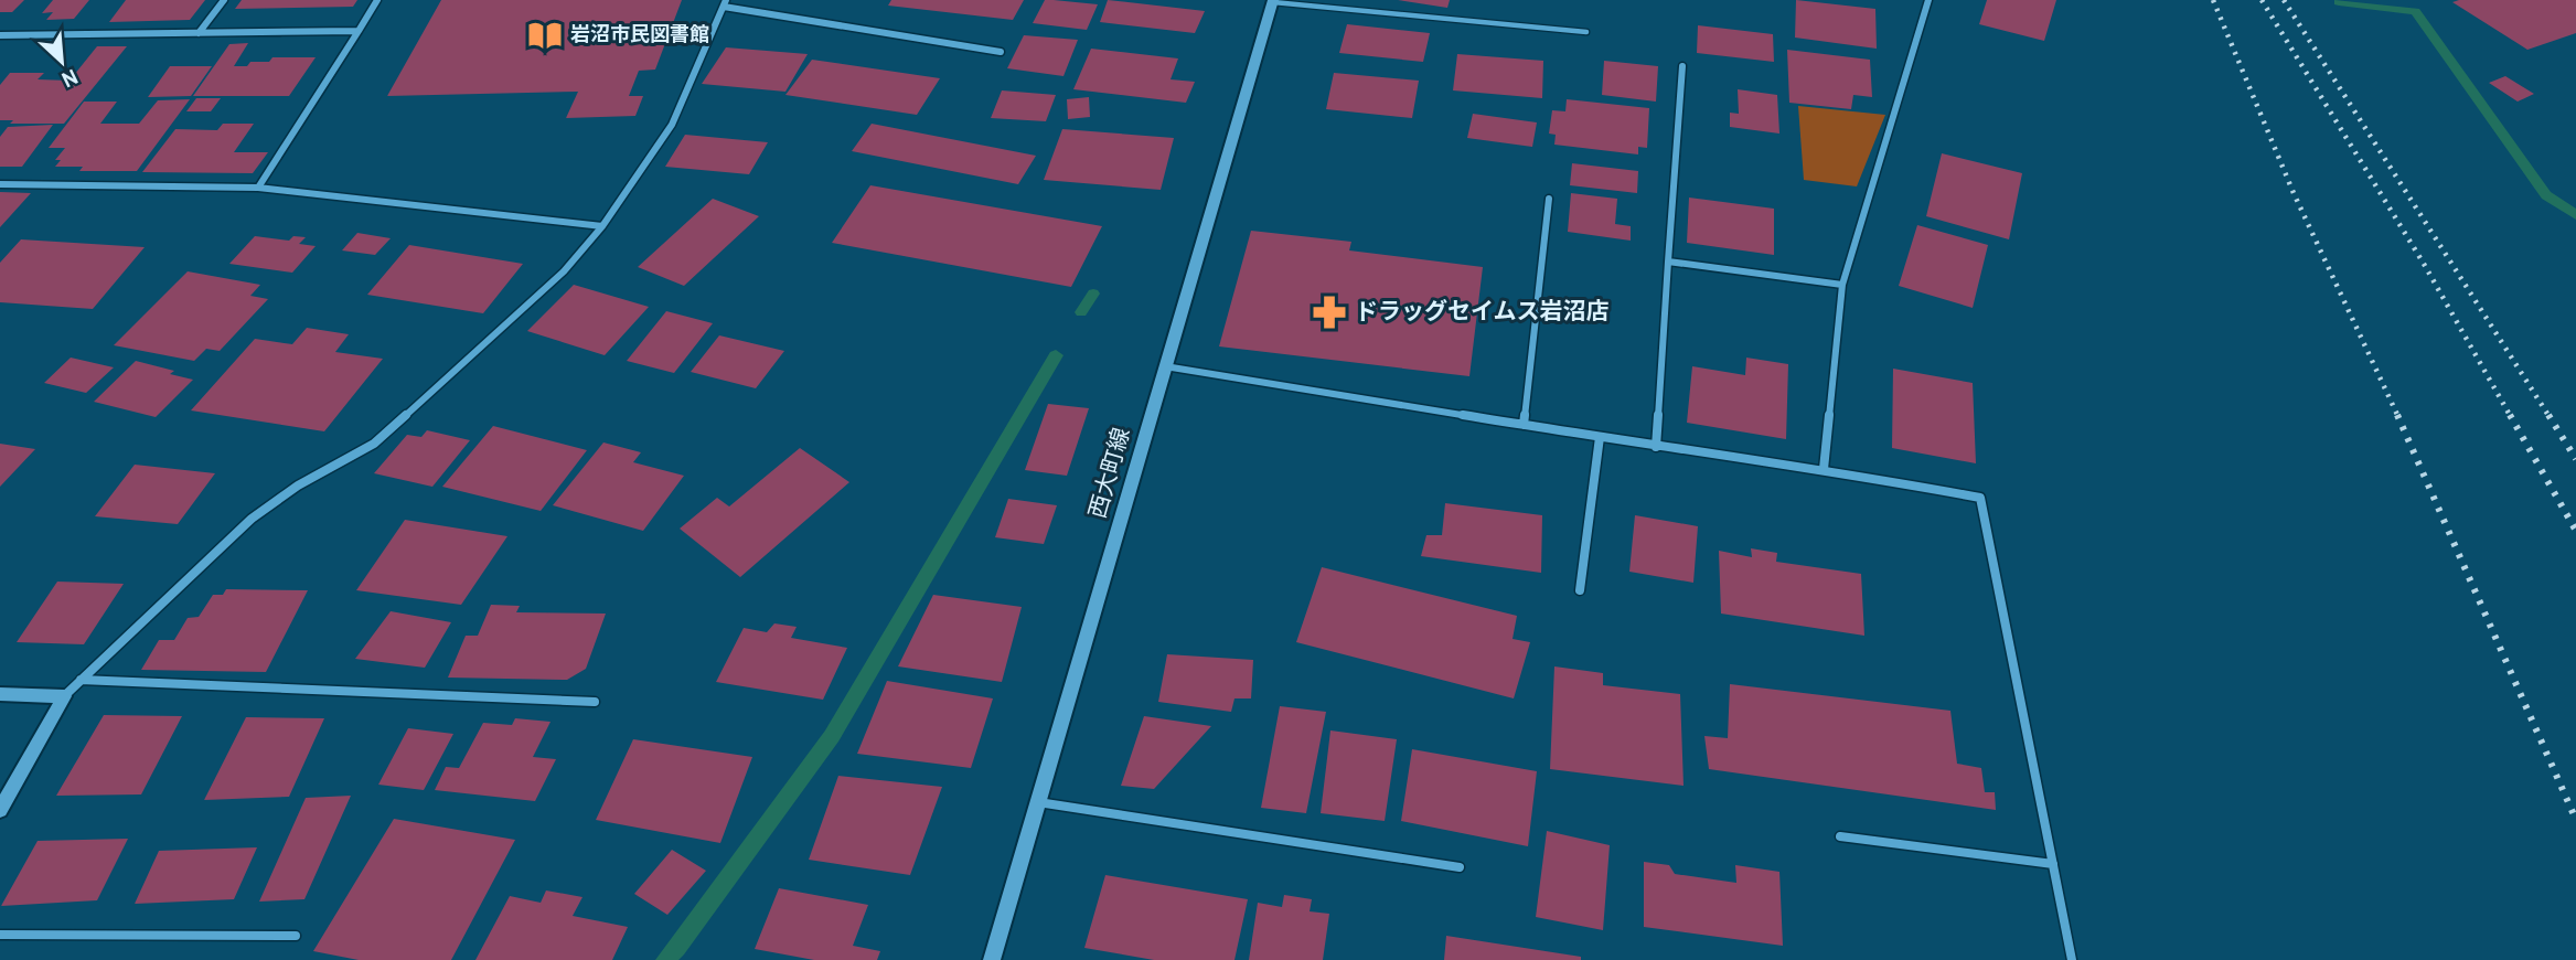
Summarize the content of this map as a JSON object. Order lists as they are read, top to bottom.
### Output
{
  "streets": {
    "street": ["西大町線"]
  },
  "places": {
    "library": ["岩沼市民図書館"],
    "pharmacy": ["ドラッグセイムス岩沼店"]
  },
  "north": "bottom right"
}
